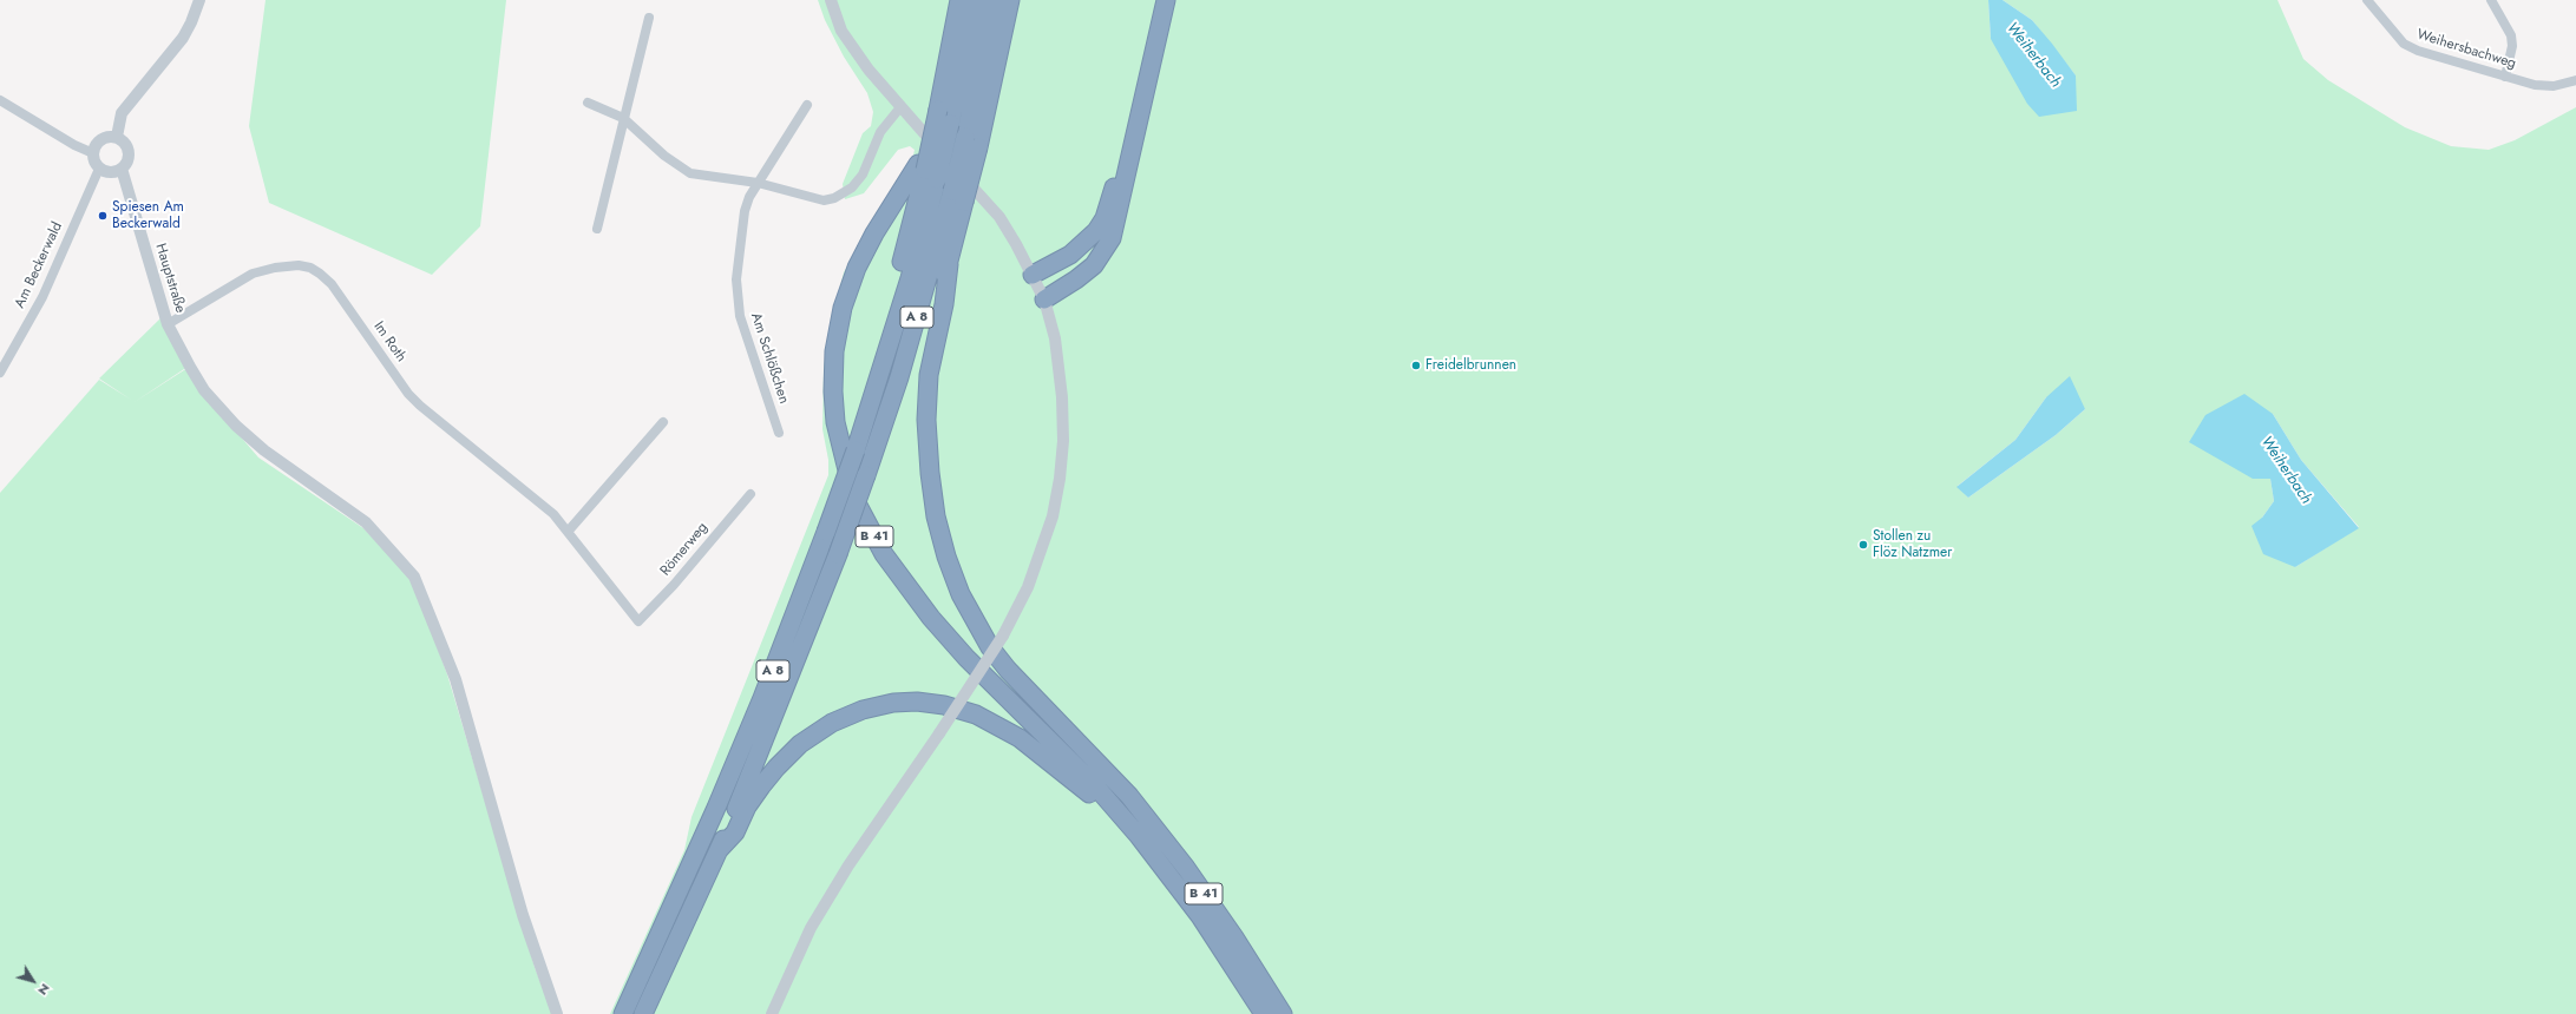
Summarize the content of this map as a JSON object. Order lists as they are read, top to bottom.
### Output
{
  "streets": {
    "highway": ["A 8", "B 41"],
    "street": [
      "Weihersbachweg",
      "Am Beckerwald",
      "Hauptstraße",
      "Im Roth",
      "Am Schlößchen",
      "Römerweg"
    ]
  },
  "crossings": [
    ["Am Beckerwald", "Hauptstraße"],
    ["Hauptstraße", "Im Roth"],
    ["A 8", "B 41"],
    ["Im Roth", "Römerweg"]
  ],
  "water": ["Weiherbach"],
  "places": ["Spiesen Am Beckerwald", "Freidelbrunnen", "Stollen zu Flöz Natzmer"],
  "north": "bottom right"
}
